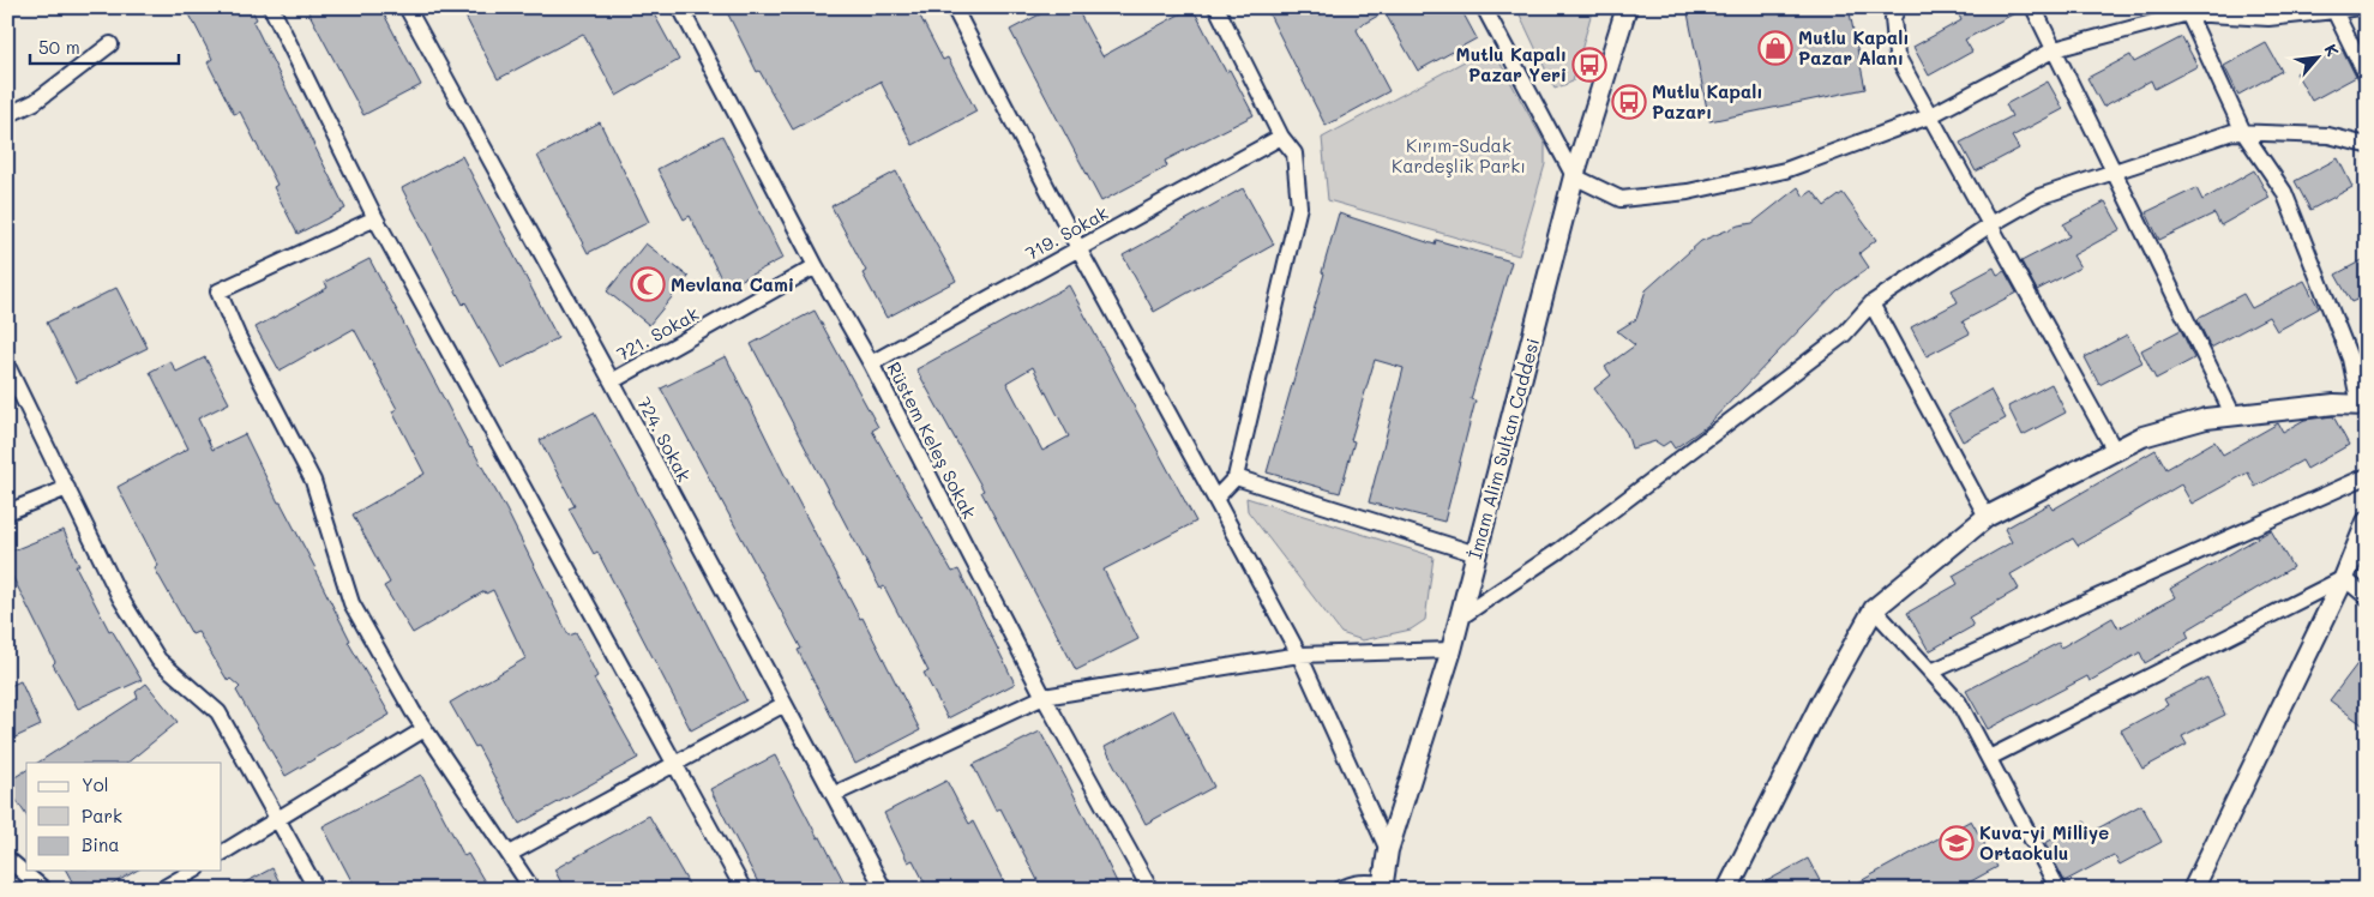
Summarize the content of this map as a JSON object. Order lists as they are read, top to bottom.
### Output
{
  "streets": {
    "street": [
      "719. Sokak",
      "721. Sokak",
      "724. Sokak",
      "Rüstem Keleş Sokak",
      "İmam Alim Sultan Caddesi"
    ]
  },
  "crossings": [
    ["719. Sokak", "Rüstem Keleş Sokak"],
    ["721. Sokak", "724. Sokak"],
    ["721. Sokak", "Rüstem Keleş Sokak"]
  ],
  "parks": ["Kırım-Sudak Kardeşlik Parkı"],
  "places": {
    "shop": ["Mutlu Kapalı Pazar Alanı"],
    "bus stop": ["Mutlu Kapalı Pazar Yeri", "Mutlu Kapalı Pazarı"],
    "mosque": ["Mevlana Cami"],
    "school or university": ["Kuva-yi Milliye Ortaokulu"]
  },
  "legend": ["Yol", "Park", "Bina"],
  "scale_bar": "50 m",
  "north": "top right"
}
